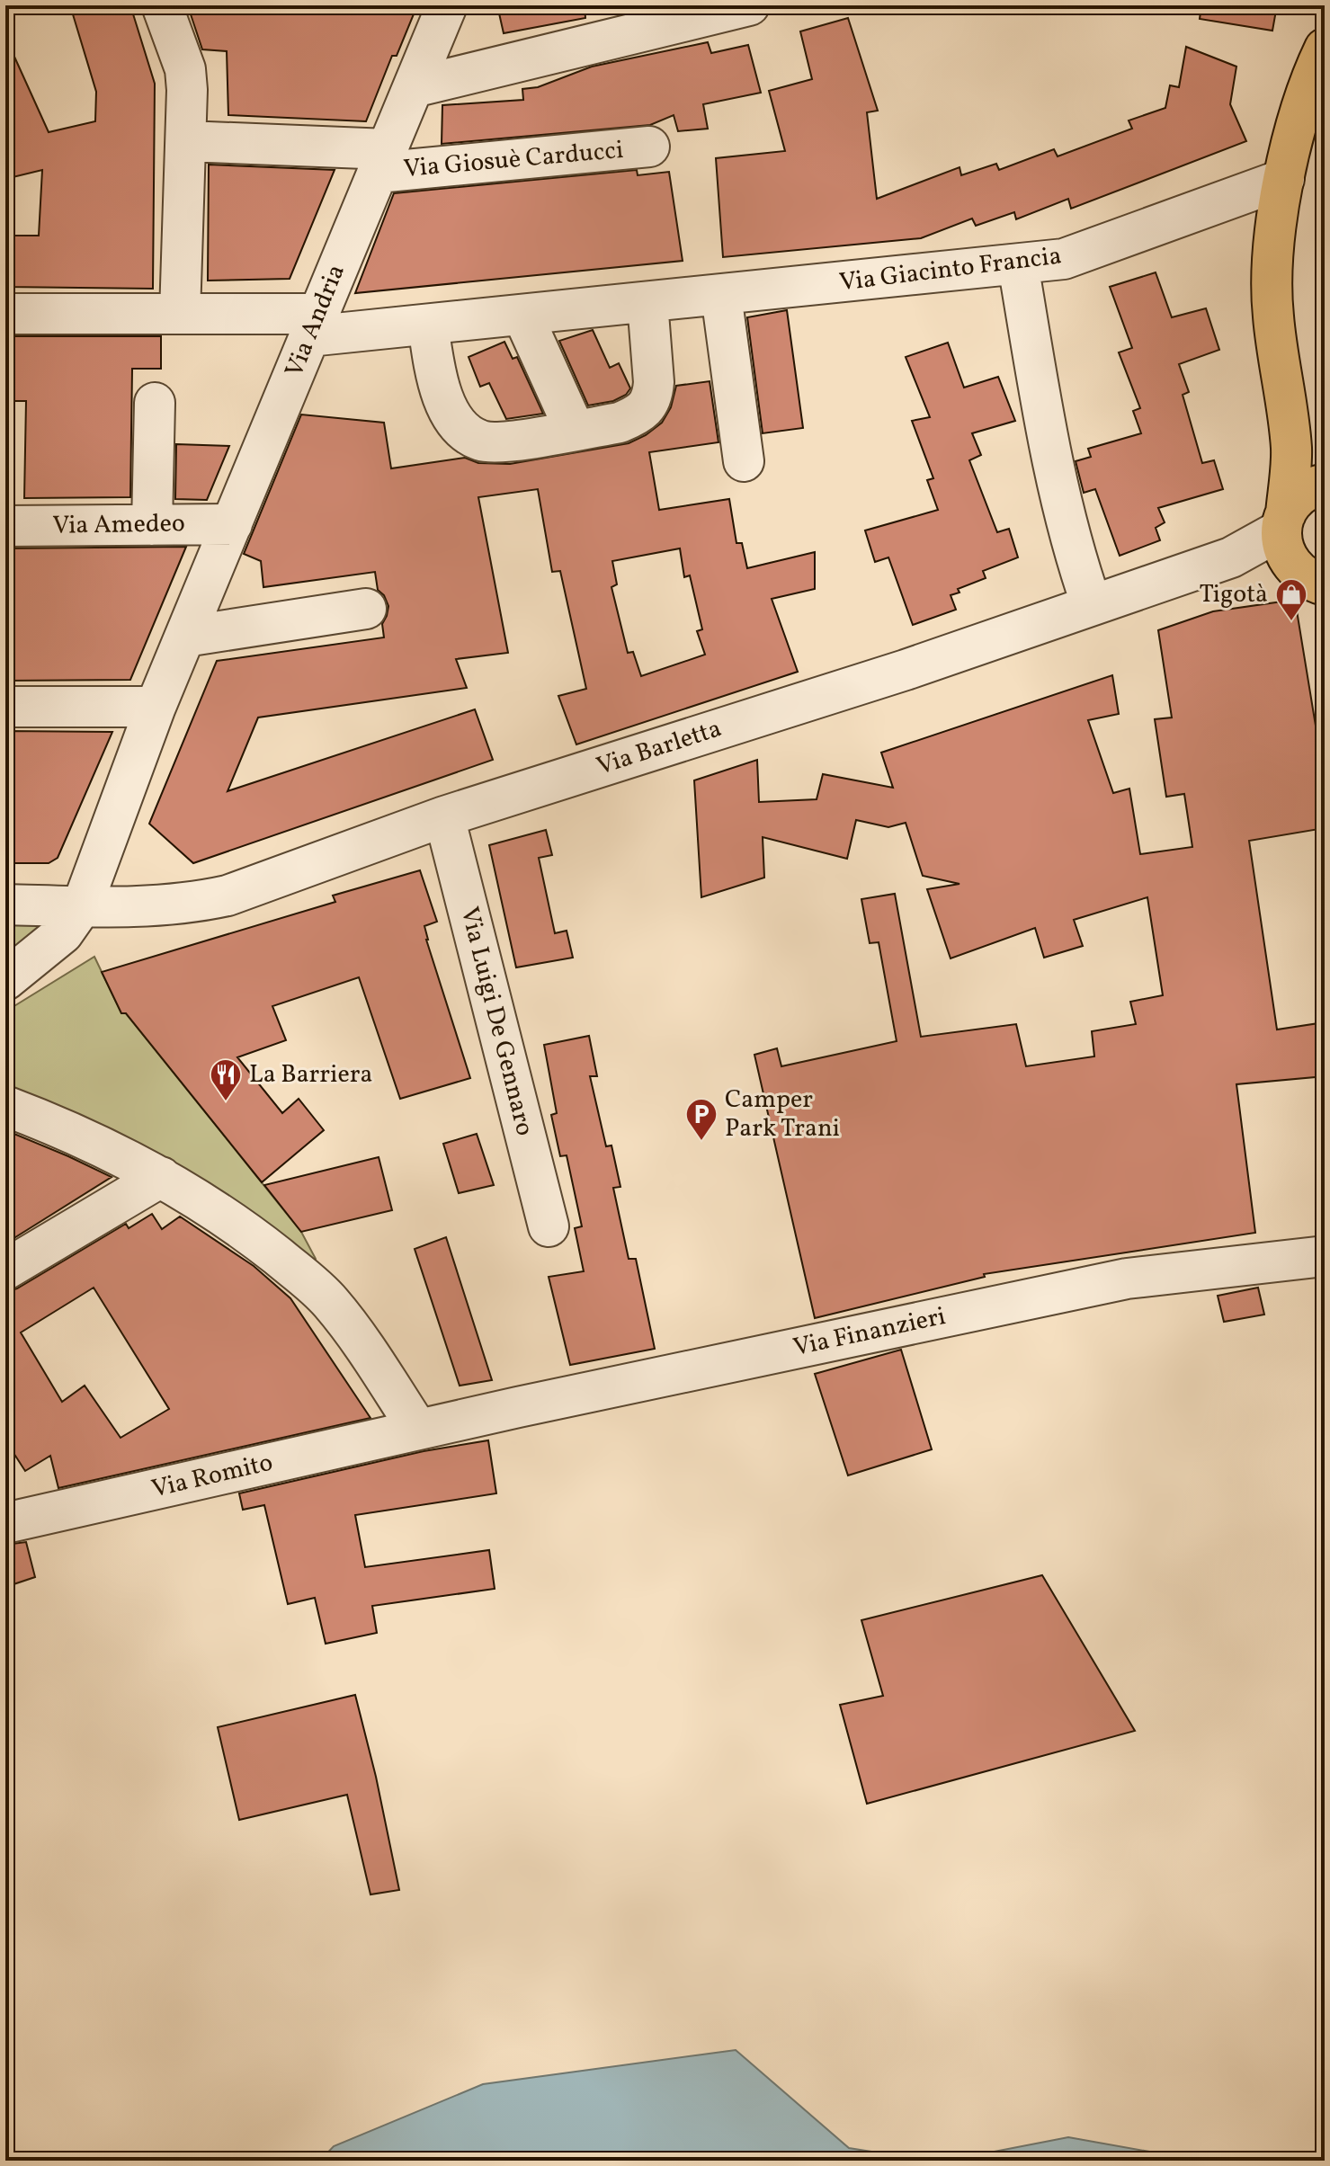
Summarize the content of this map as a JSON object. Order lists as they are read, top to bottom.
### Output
{
  "streets": {
    "main road": ["Via Barletta"],
    "street": [
      "Via Giosuè Carducci",
      "Via Giacinto Francia",
      "Via Andria",
      "Via Amedeo",
      "Via Luigi De Gennaro",
      "Via Finanzieri",
      "Via Romito"
    ]
  },
  "crossings": [
    ["Via Giosuè Carducci", "Via Andria"],
    ["Via Giacinto Francia", "Via Andria"],
    ["Via Andria", "Via Amedeo"],
    ["Via Andria", "Via Barletta"],
    ["Via Barletta", "Via Luigi De Gennaro"],
    ["Via Finanzieri", "Via Romito"]
  ],
  "places": {
    "shop": ["Tigotà"],
    "restaurant": ["La Barriera"],
    "parking": ["Camper Park Trani"]
  }
}
